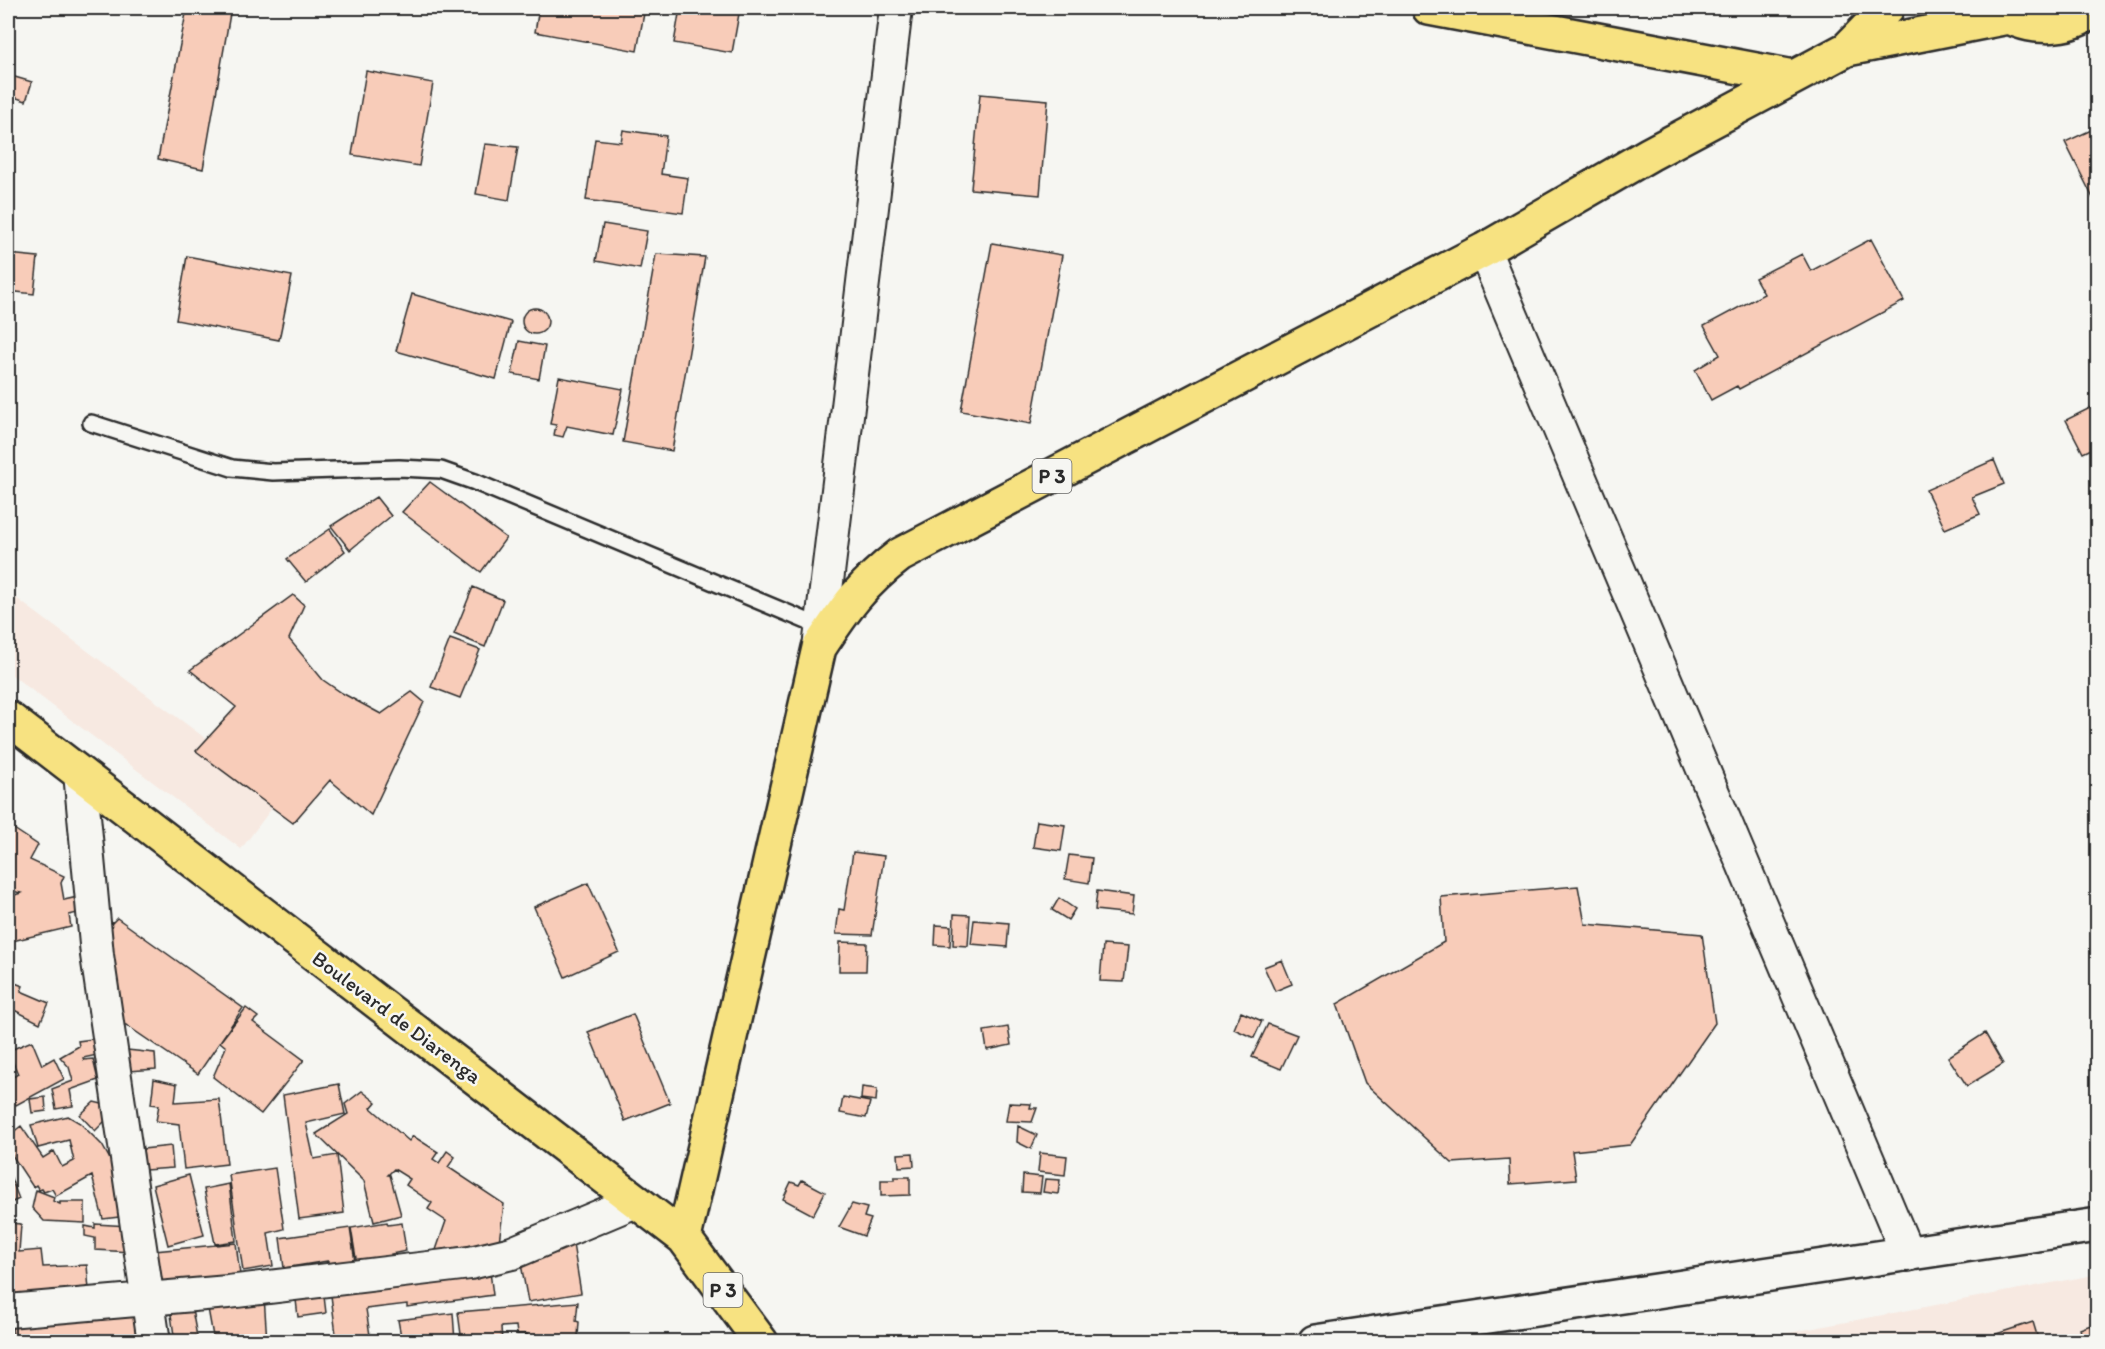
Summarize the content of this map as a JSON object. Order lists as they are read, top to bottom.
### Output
{
  "streets": {
    "main road": ["P 3", "Boulevard de Diarenga"]
  },
  "crossings": [
    ["P 3", "Boulevard de Diarenga"]
  ]
}
